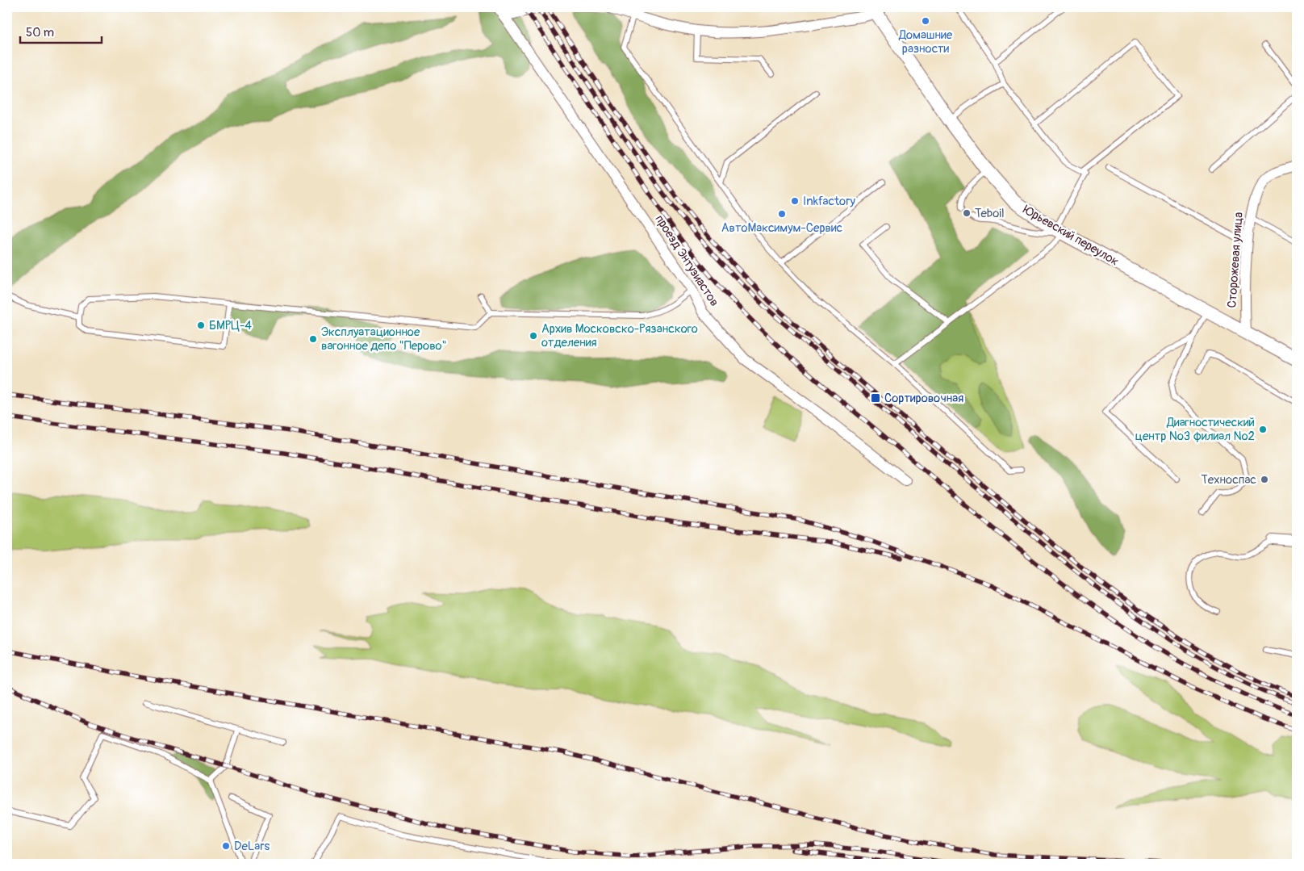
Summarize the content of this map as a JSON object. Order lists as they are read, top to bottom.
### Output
{
  "streets": {
    "street": ["Юрьевский переулок", "Сторожевая улица", "проезд Энтузиастов"]
  },
  "crossings": [
    ["Юрьевский переулок", "Сторожевая улица"]
  ],
  "places": {
    "other": [
      "Домашние разности",
      "Inkfactory",
      "Teboil",
      "АвтоМаксимум-Сервиc",
      "БМРЦ-4",
      "Архив Московско-Рязанского отделения",
      "Эксплуатационное вагонное депо \"Перово\"",
      "Диагностический центр №3 филиал №2",
      "Техноспас",
      "DeLars"
    ],
    "transit": ["Сортировочная"]
  },
  "scale_bar": "50 m"
}
